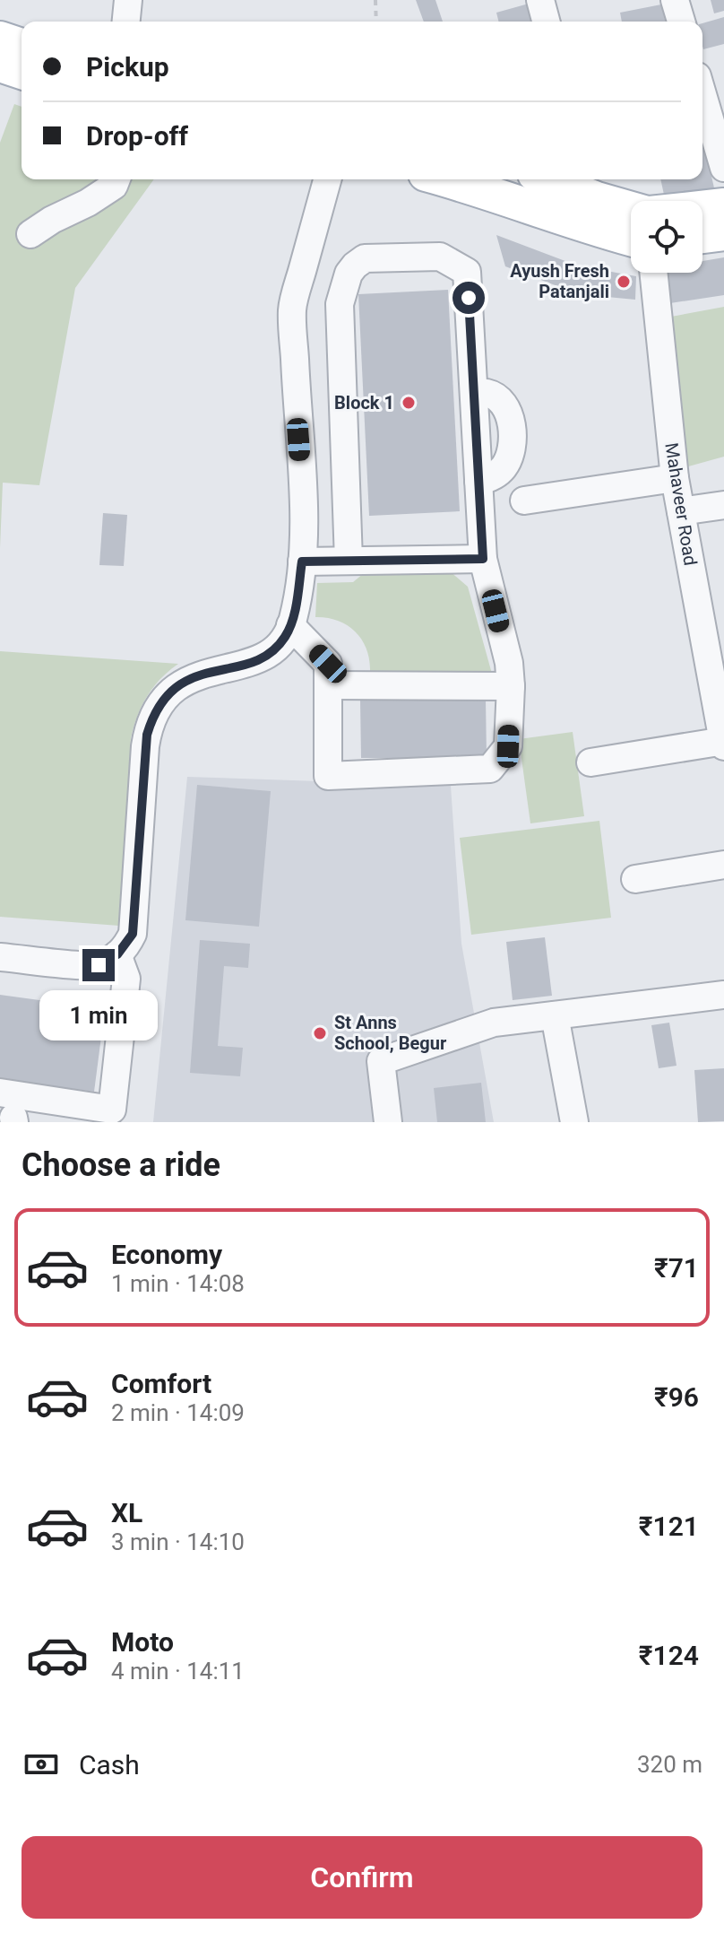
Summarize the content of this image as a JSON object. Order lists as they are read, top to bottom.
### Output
{
  "streets": {
    "street": ["Mahaveer Road"]
  },
  "places": ["Ayush Fresh Patanjali", "Block 1", "St Anns School, Begur"],
  "page": {
    "banner": ["Pickup", "Drop-off"],
    "bubble": "1 min",
    "heading": "Choose a ride",
    "list": [
      {
        "name": "Economy",
        "note": "1 min · 14:08",
        "value": "₹71"
      },
      {
        "name": "Comfort",
        "note": "2 min · 14:09",
        "value": "₹96"
      },
      {
        "name": "XL",
        "note": "3 min · 14:10",
        "value": "₹121"
      },
      {
        "name": "Moto",
        "note": "4 min · 14:11",
        "value": "₹124"
      }
    ],
    "pay": ["Cash", "320 m"],
    "buttons": "Confirm"
  }
}
